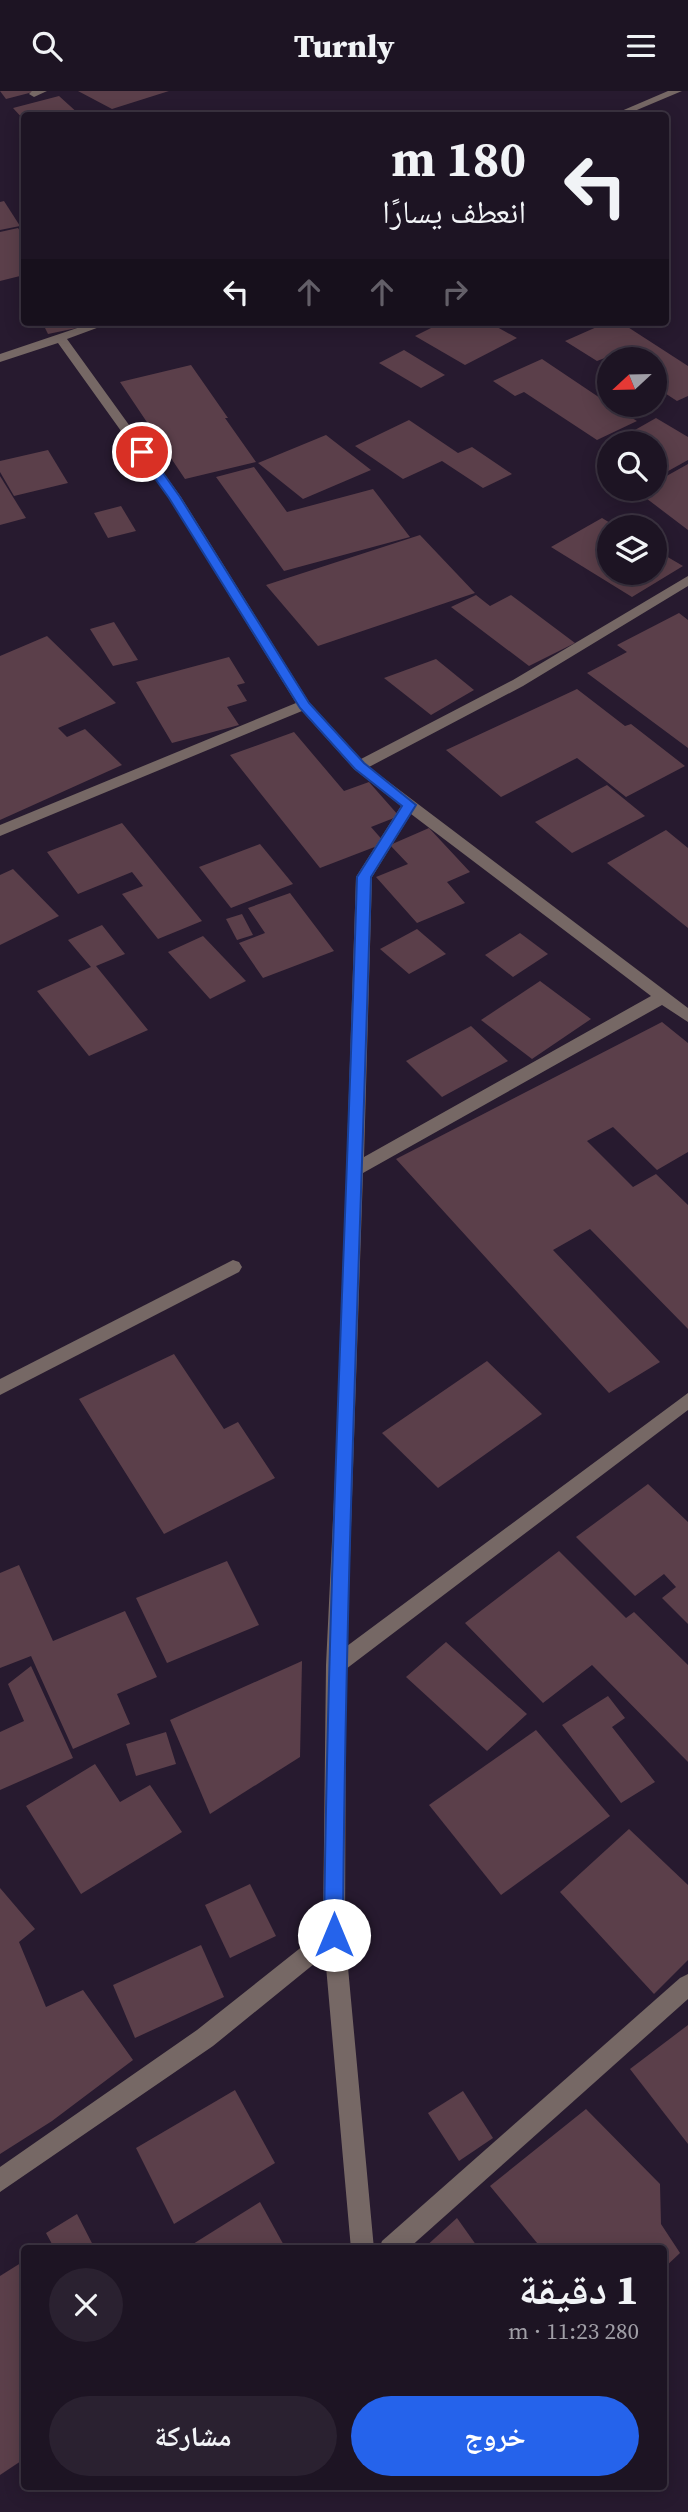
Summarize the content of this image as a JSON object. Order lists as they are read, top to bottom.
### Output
{
  "north": "left",
  "page": {
    "header": "Turnly",
    "turn": ["180 m", "انعطف يسارًا"],
    "heading": ["1 دقيقة", "280 m · 11:23"],
    "buttons": ["خروج", "مشاركة"]
  }
}
